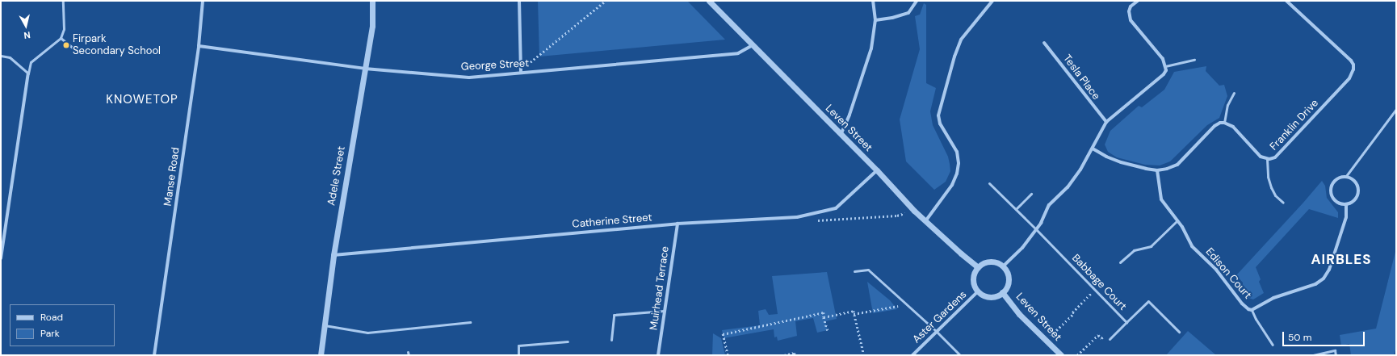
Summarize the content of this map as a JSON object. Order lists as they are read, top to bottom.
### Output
{
  "streets": {
    "street": [
      "George Street",
      "Tesla Place",
      "Franklin Drive",
      "Leven Street",
      "Adele Street",
      "Manse Road",
      "Catherine Street",
      "Edison Court",
      "Muirhead Terrace",
      "Aster Gardens"
    ],
    "lane": ["Babbage Court"]
  },
  "crossings": [
    ["George Street", "Leven Street"],
    ["George Street", "Adele Street"],
    ["George Street", "Manse Road"],
    ["Leven Street", "Catherine Street"],
    ["Leven Street", "Aster Gardens"],
    ["Adele Street", "Catherine Street"],
    ["Catherine Street", "Muirhead Terrace"]
  ],
  "districts": ["KNOWETOP", "AIRBLES"],
  "places": ["Firpark Secondary School"],
  "legend": ["Road", "Park"],
  "scale_bar": "50 m",
  "north": "bottom"
}
